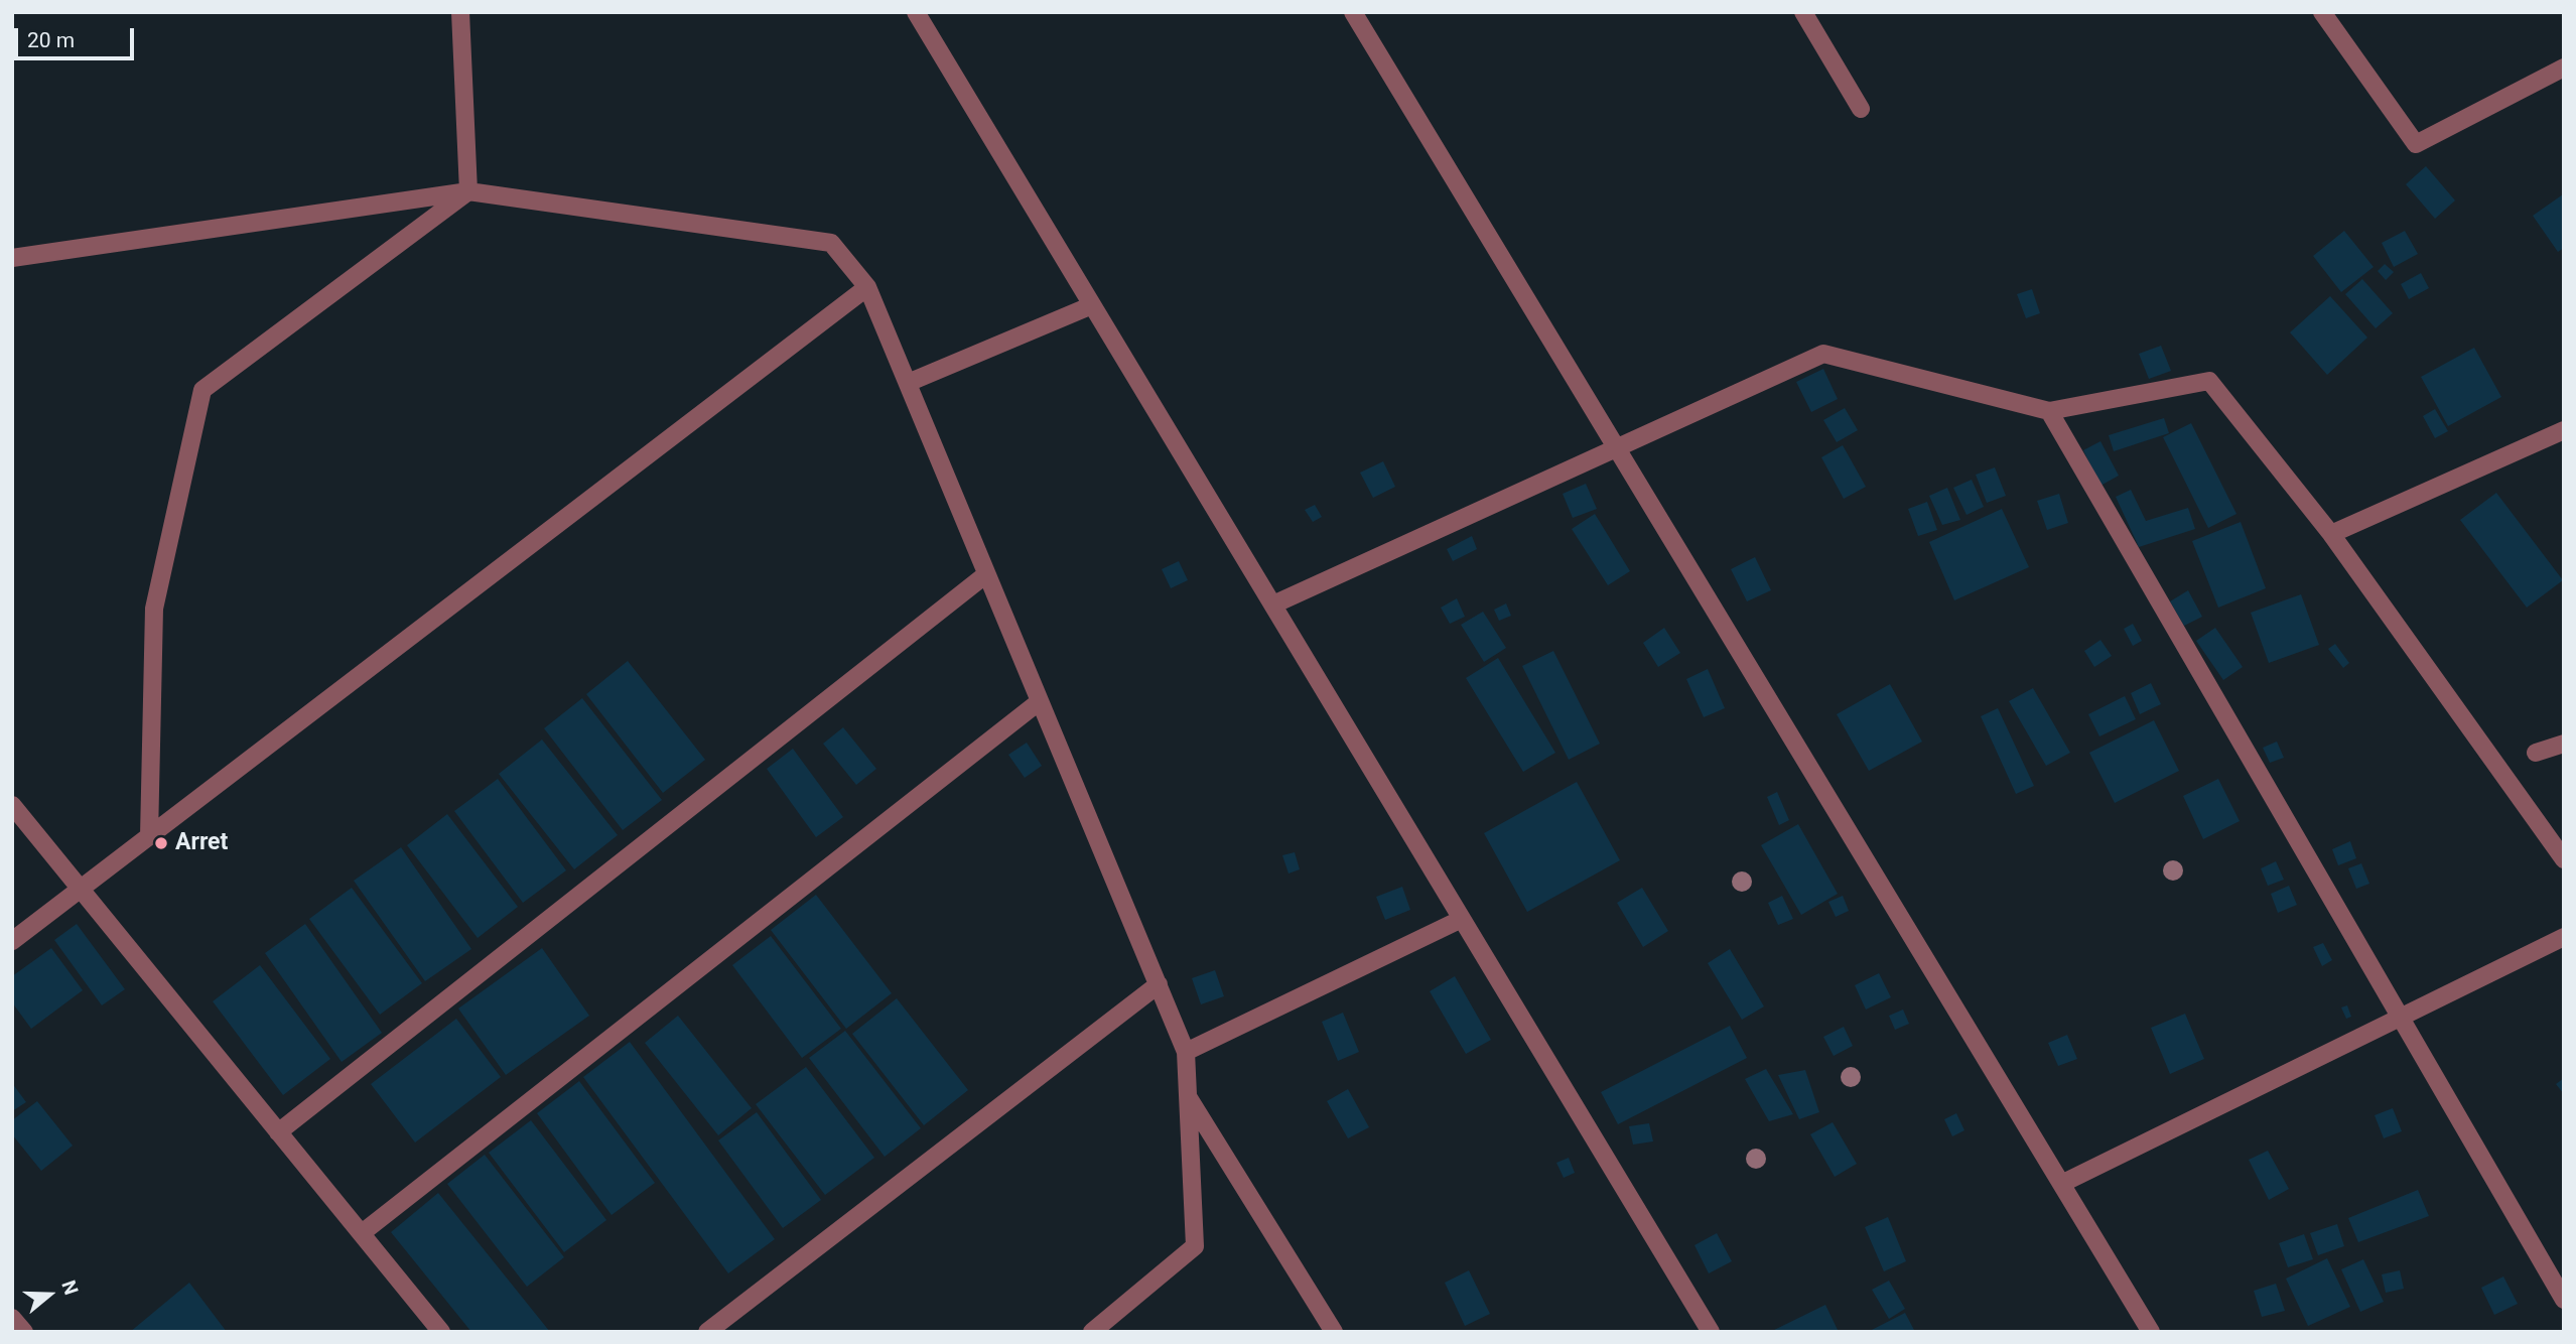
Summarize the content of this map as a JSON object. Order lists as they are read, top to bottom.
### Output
{
  "places": ["Arret"],
  "scale_bar": "20 m",
  "north": "right"
}
